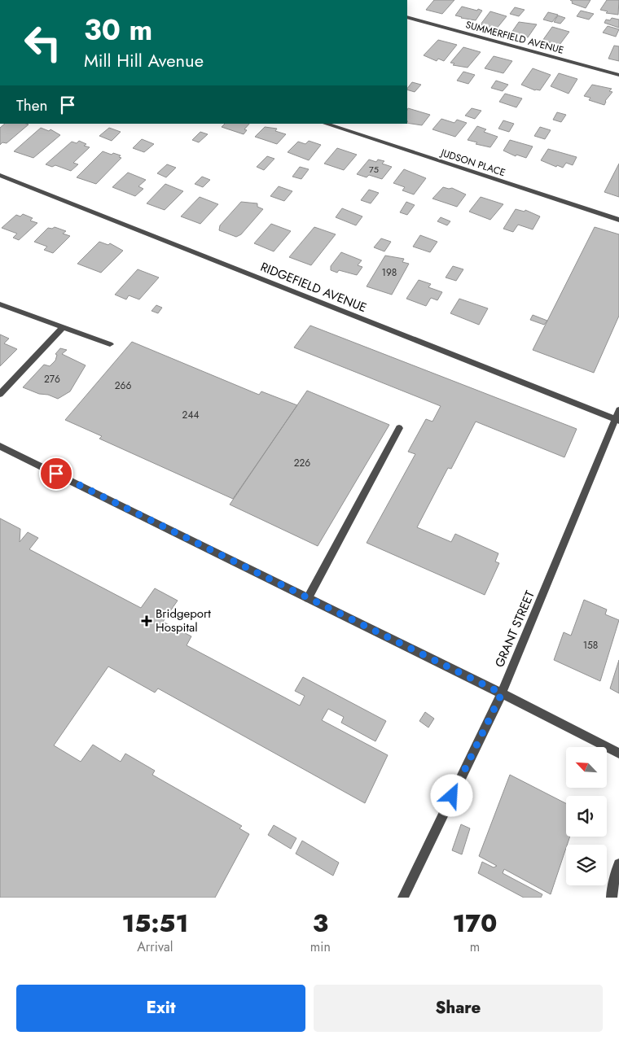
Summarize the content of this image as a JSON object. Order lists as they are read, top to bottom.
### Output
{
  "streets": {
    "street": [
      "SUMMERFIELD AVENUE",
      "JUDSON PLACE",
      "RIDGEFIELD AVENUE",
      "GRANT STREET"
    ]
  },
  "crossings": [
    ["RIDGEFIELD AVENUE", "GRANT STREET"]
  ],
  "places": {
    "health": ["Bridgeport Hospital"]
  },
  "house_numbers": [
    "75",
    "198",
    "276",
    "266",
    "244",
    "226",
    "158"
  ],
  "north": "top left",
  "page": {
    "turn": ["30 m", "Mill Hill Avenue"],
    "then": "Then",
    "eta": [
      "15:51",
      "Arrival",
      "3",
      "min",
      "170",
      "m"
    ],
    "buttons": ["Exit", "Share"]
  }
}
